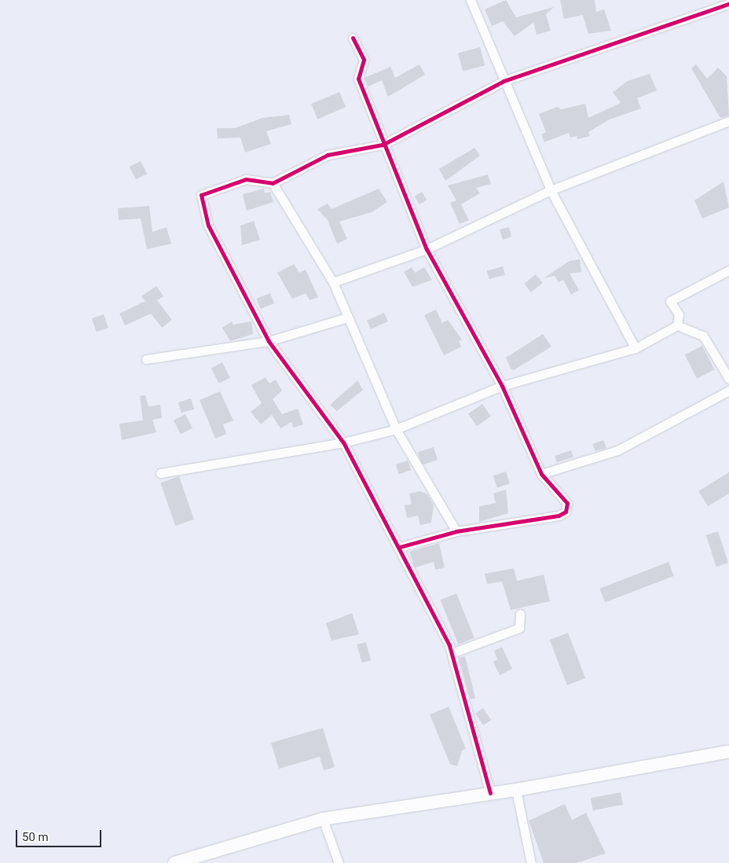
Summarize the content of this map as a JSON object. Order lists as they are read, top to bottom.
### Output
{
  "scale_bar": "50 m"
}
